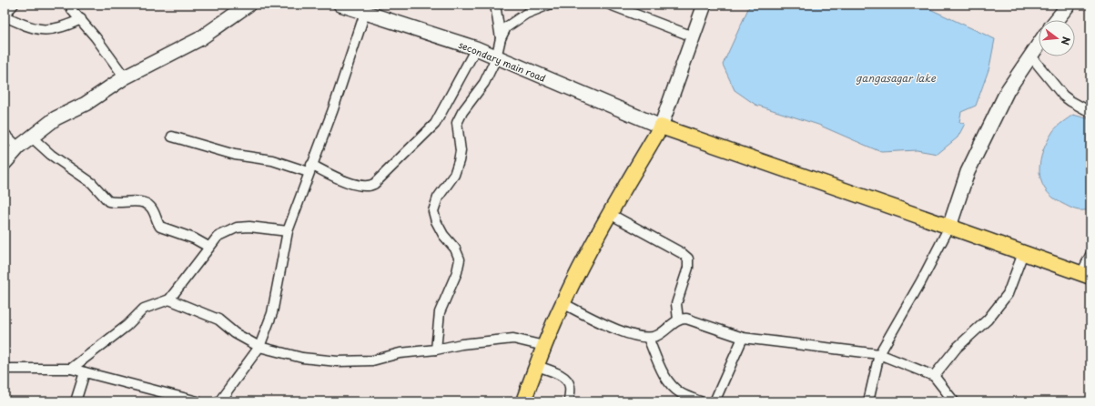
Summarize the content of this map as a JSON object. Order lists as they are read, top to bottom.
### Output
{
  "streets": {
    "street": ["secondary main road"]
  },
  "water": ["gangasagar lake"],
  "north": "right"
}
